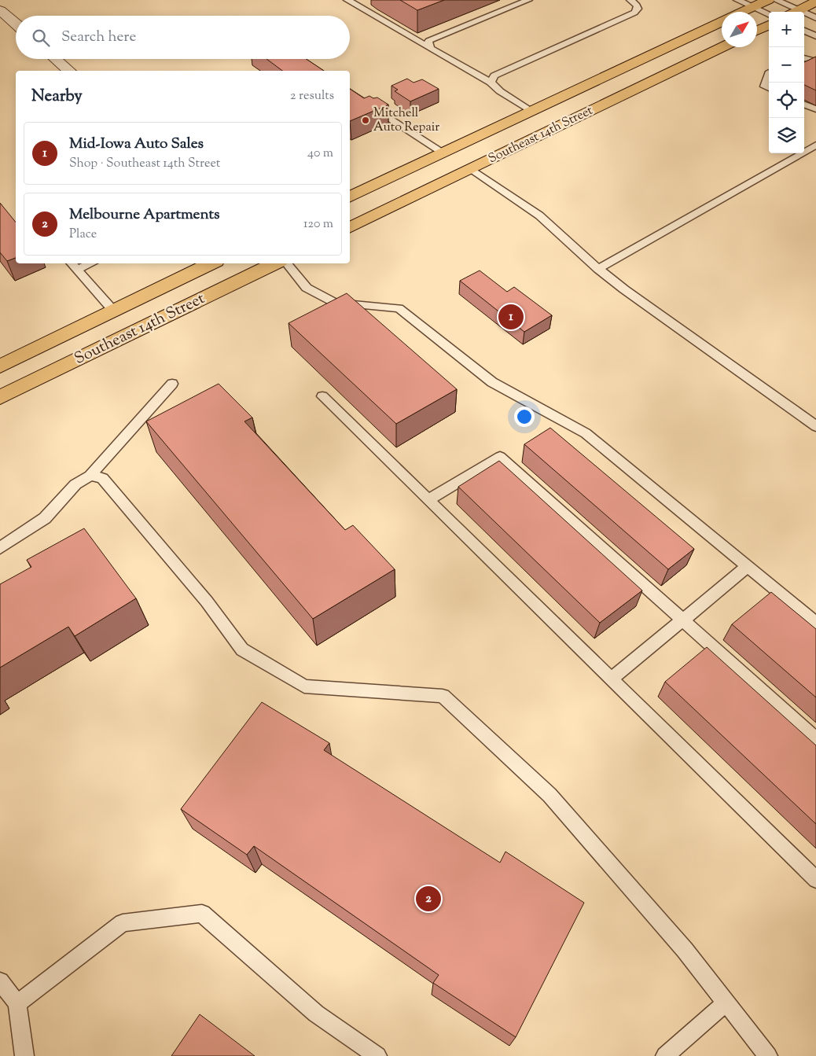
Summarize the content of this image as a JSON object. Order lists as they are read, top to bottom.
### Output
{
  "streets": {
    "main road": ["Southeast 14th Street"]
  },
  "places": ["Mitchell Auto Repair"],
  "north": "top right",
  "page": {
    "map_buttons": ["+", "−"],
    "search": "Search here",
    "heading": ["Nearby", "2 results"],
    "list": [
      {
        "mark": "1",
        "name": "Mid-Iowa Auto Sales",
        "note": "Shop · Southeast 14th Street",
        "value": "40 m"
      },
      {
        "mark": "2",
        "name": "Melbourne Apartments",
        "note": "Place",
        "value": "120 m"
      }
    ],
    "pins": ["1", "2"]
  }
}
